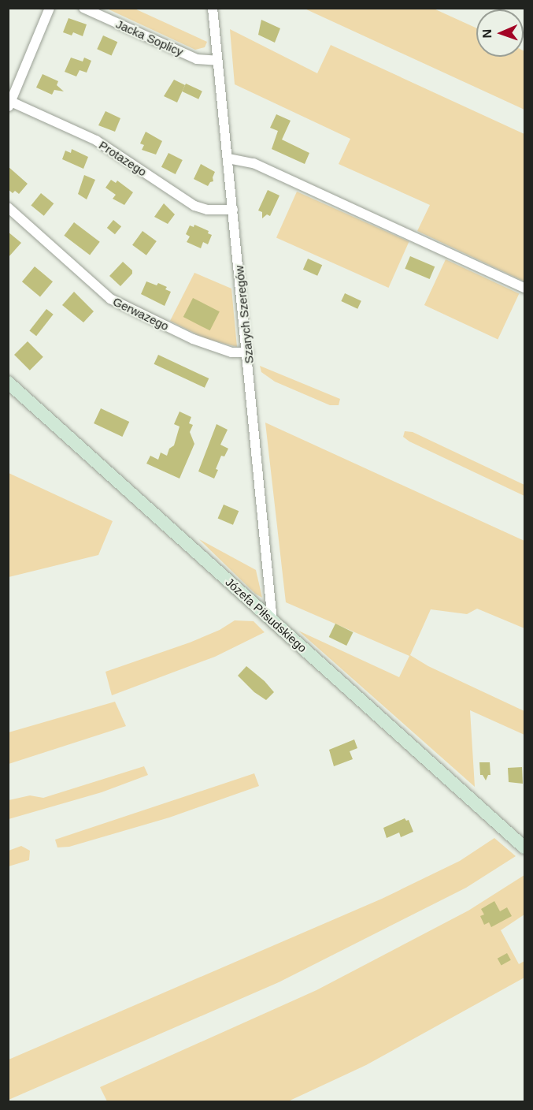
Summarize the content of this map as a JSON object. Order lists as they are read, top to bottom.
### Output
{
  "streets": {
    "street": [
      "Jacka Soplicy",
      "Protazego",
      "Gerwazego",
      "Szarych Szeregów",
      "Józefa Piłsudskiego"
    ]
  },
  "crossings": [
    ["Jacka Soplicy", "Szarych Szeregów"],
    ["Protazego", "Szarych Szeregów"],
    ["Gerwazego", "Szarych Szeregów"],
    ["Szarych Szeregów", "Józefa Piłsudskiego"]
  ],
  "north": "left"
}
